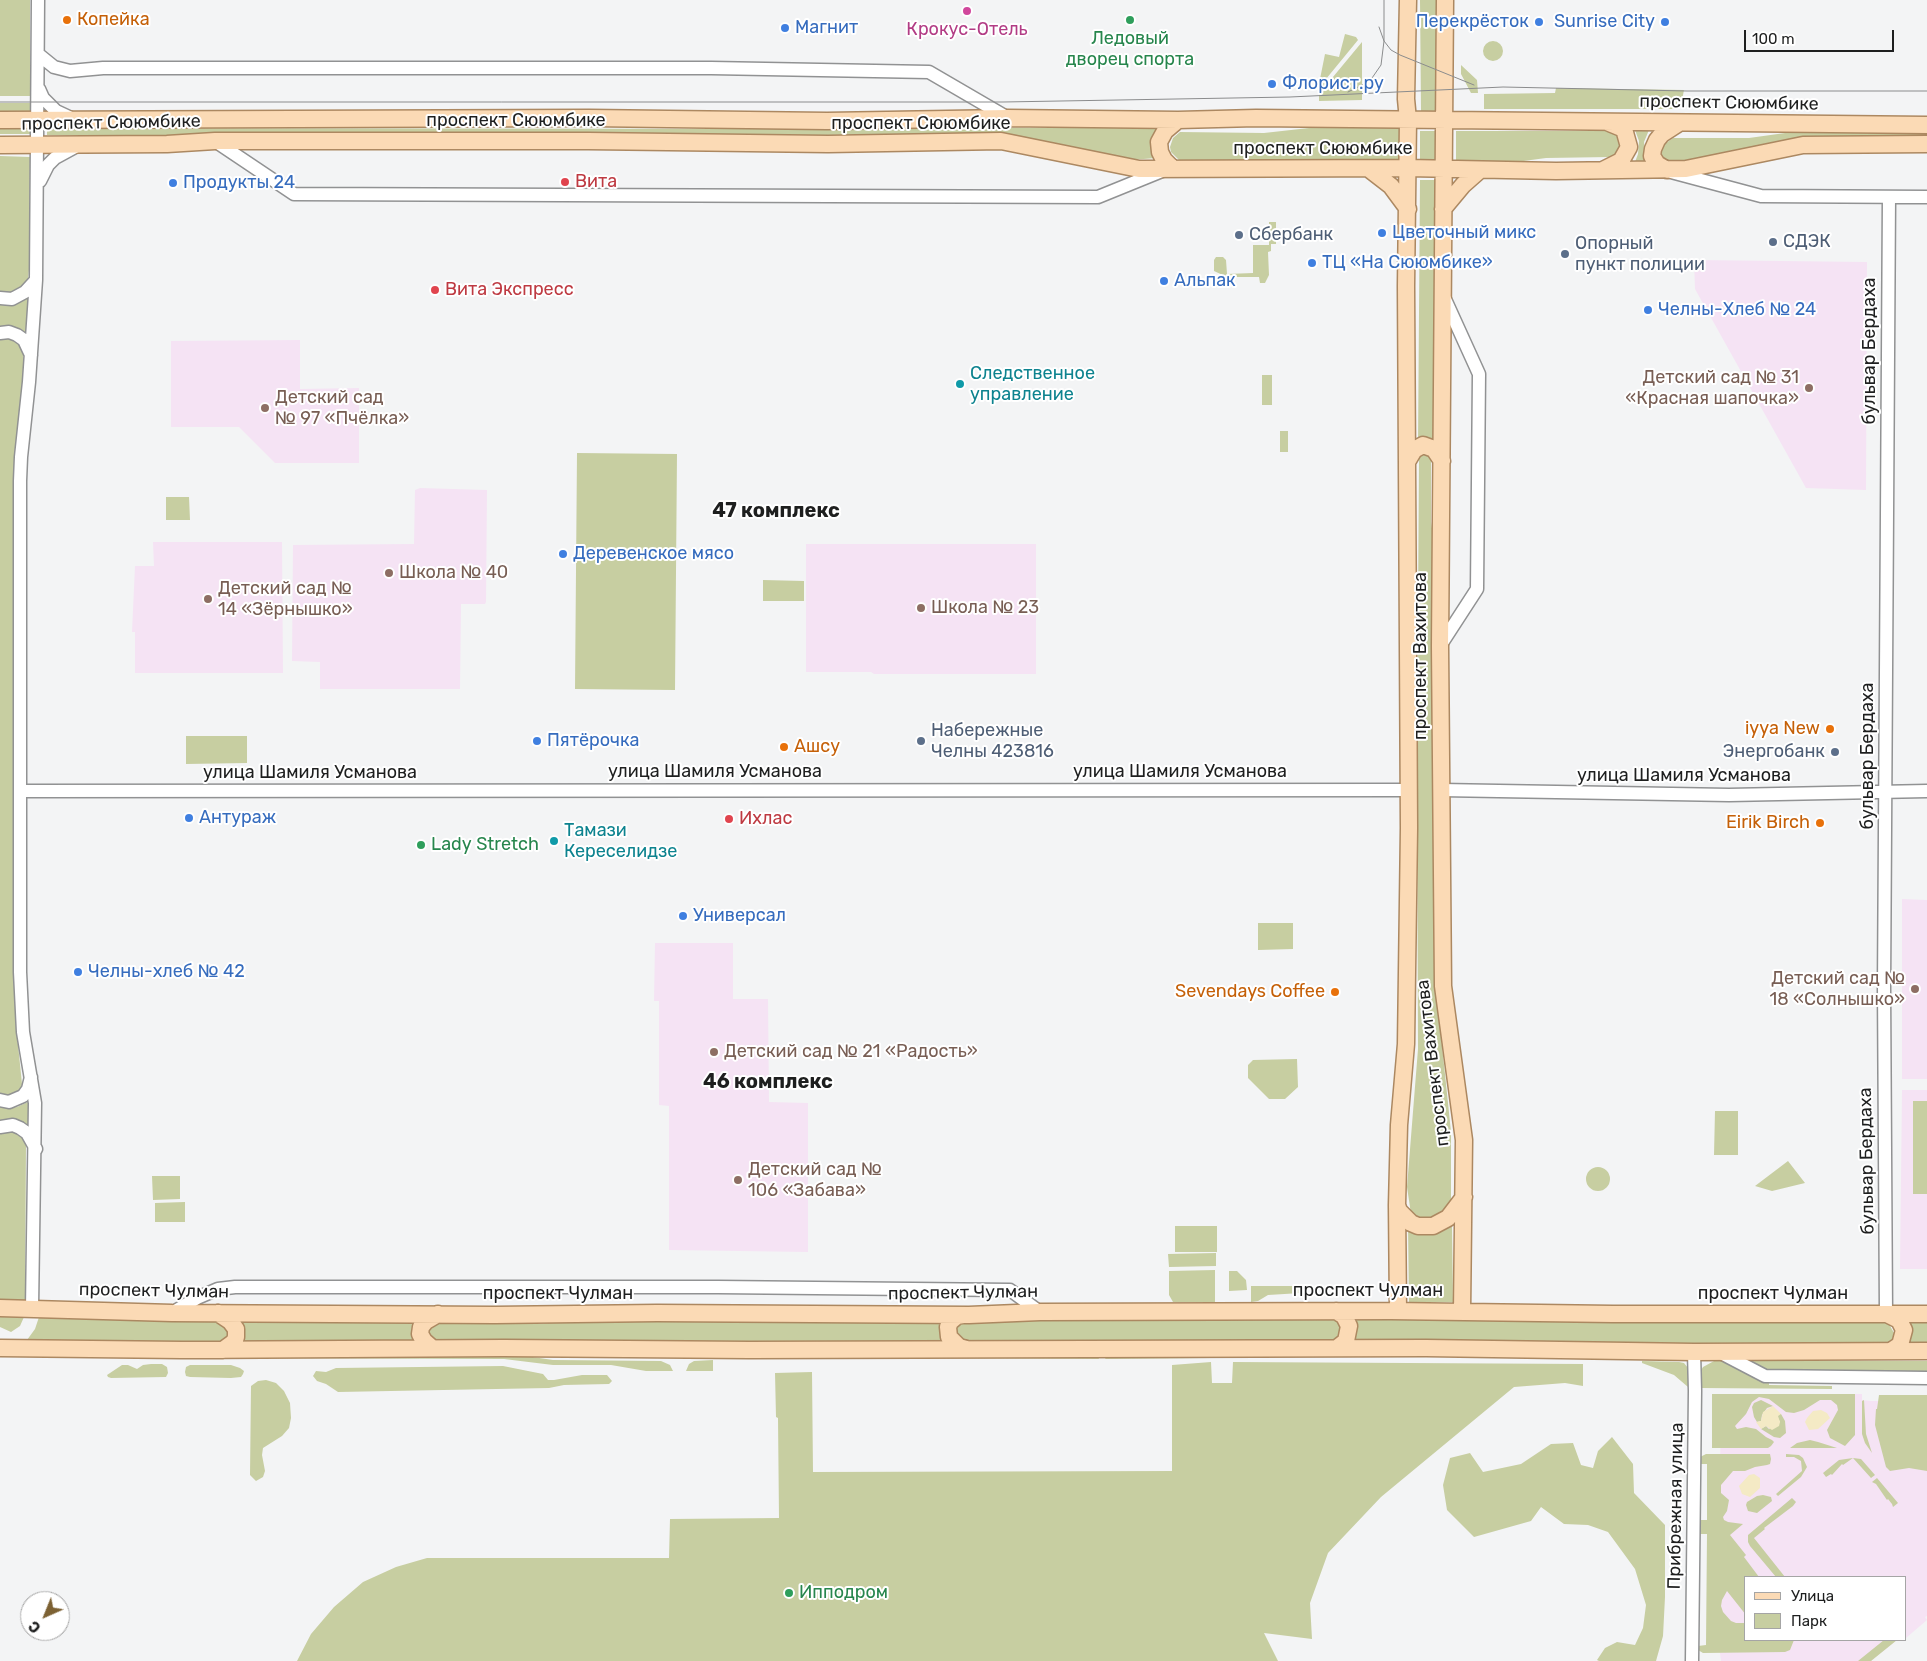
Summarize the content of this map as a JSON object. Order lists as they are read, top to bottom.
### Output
{
  "streets": {
    "main road": ["проспект Сююмбике", "проспект Вахитова", "проспект Чулман"],
    "street": ["бульвар Бердаха", "улица Шамиля Усманова", "Прибрежная улица"]
  },
  "crossings": [
    ["проспект Сююмбике", "проспект Вахитова"],
    ["бульвар Бердаха", "улица Шамиля Усманова"],
    ["бульвар Бердаха", "проспект Чулман"],
    ["проспект Вахитова", "улица Шамиля Усманова"],
    ["проспект Вахитова", "проспект Чулман"]
  ],
  "districts": ["47 комплекс", "46 комплекс"],
  "places": [
    "Крокус-Отель",
    "Копейка",
    "Ледовый дворец спорта",
    "Перекрёсток",
    "Sunrise City",
    "Магнит",
    "Флорист.ру",
    "Вита",
    "Продукты 24",
    "Цветочный микс",
    "Сбербанк",
    "СДЭК",
    "Опорный пункт полиции",
    "ТЦ «На Сююмбике»",
    "Альпак",
    "Вита Экспресс",
    "Челны-Хлеб № 24",
    "Следственное управление",
    "Детский сад № 31 «Красная шапочка»",
    "Детский сад № 97 «Пчёлка»",
    "Деревенское мясо",
    "Школа № 40",
    "Детский сад № 14 «Зёрнышко»",
    "Школа № 23",
    "iyya New",
    "Пятёрочка",
    "Набережные Челны 423816",
    "Ашсу",
    "Энергобанк",
    "Антураж",
    "Ихлас",
    "Eirik Birch",
    "Тамази Кереселидзе",
    "Lady Stretch",
    "Универсал",
    "Челны-хлеб № 42",
    "Детский сад № 18 «Солнышко»",
    "Sevendays Coffee",
    "Детский сад № 21 «Радость»",
    "Детский сад № 106 «Забава»",
    "Ипподром"
  ],
  "legend": ["Улица", "Парк"],
  "scale_bar": "100 m",
  "north": "bottom left"
}
